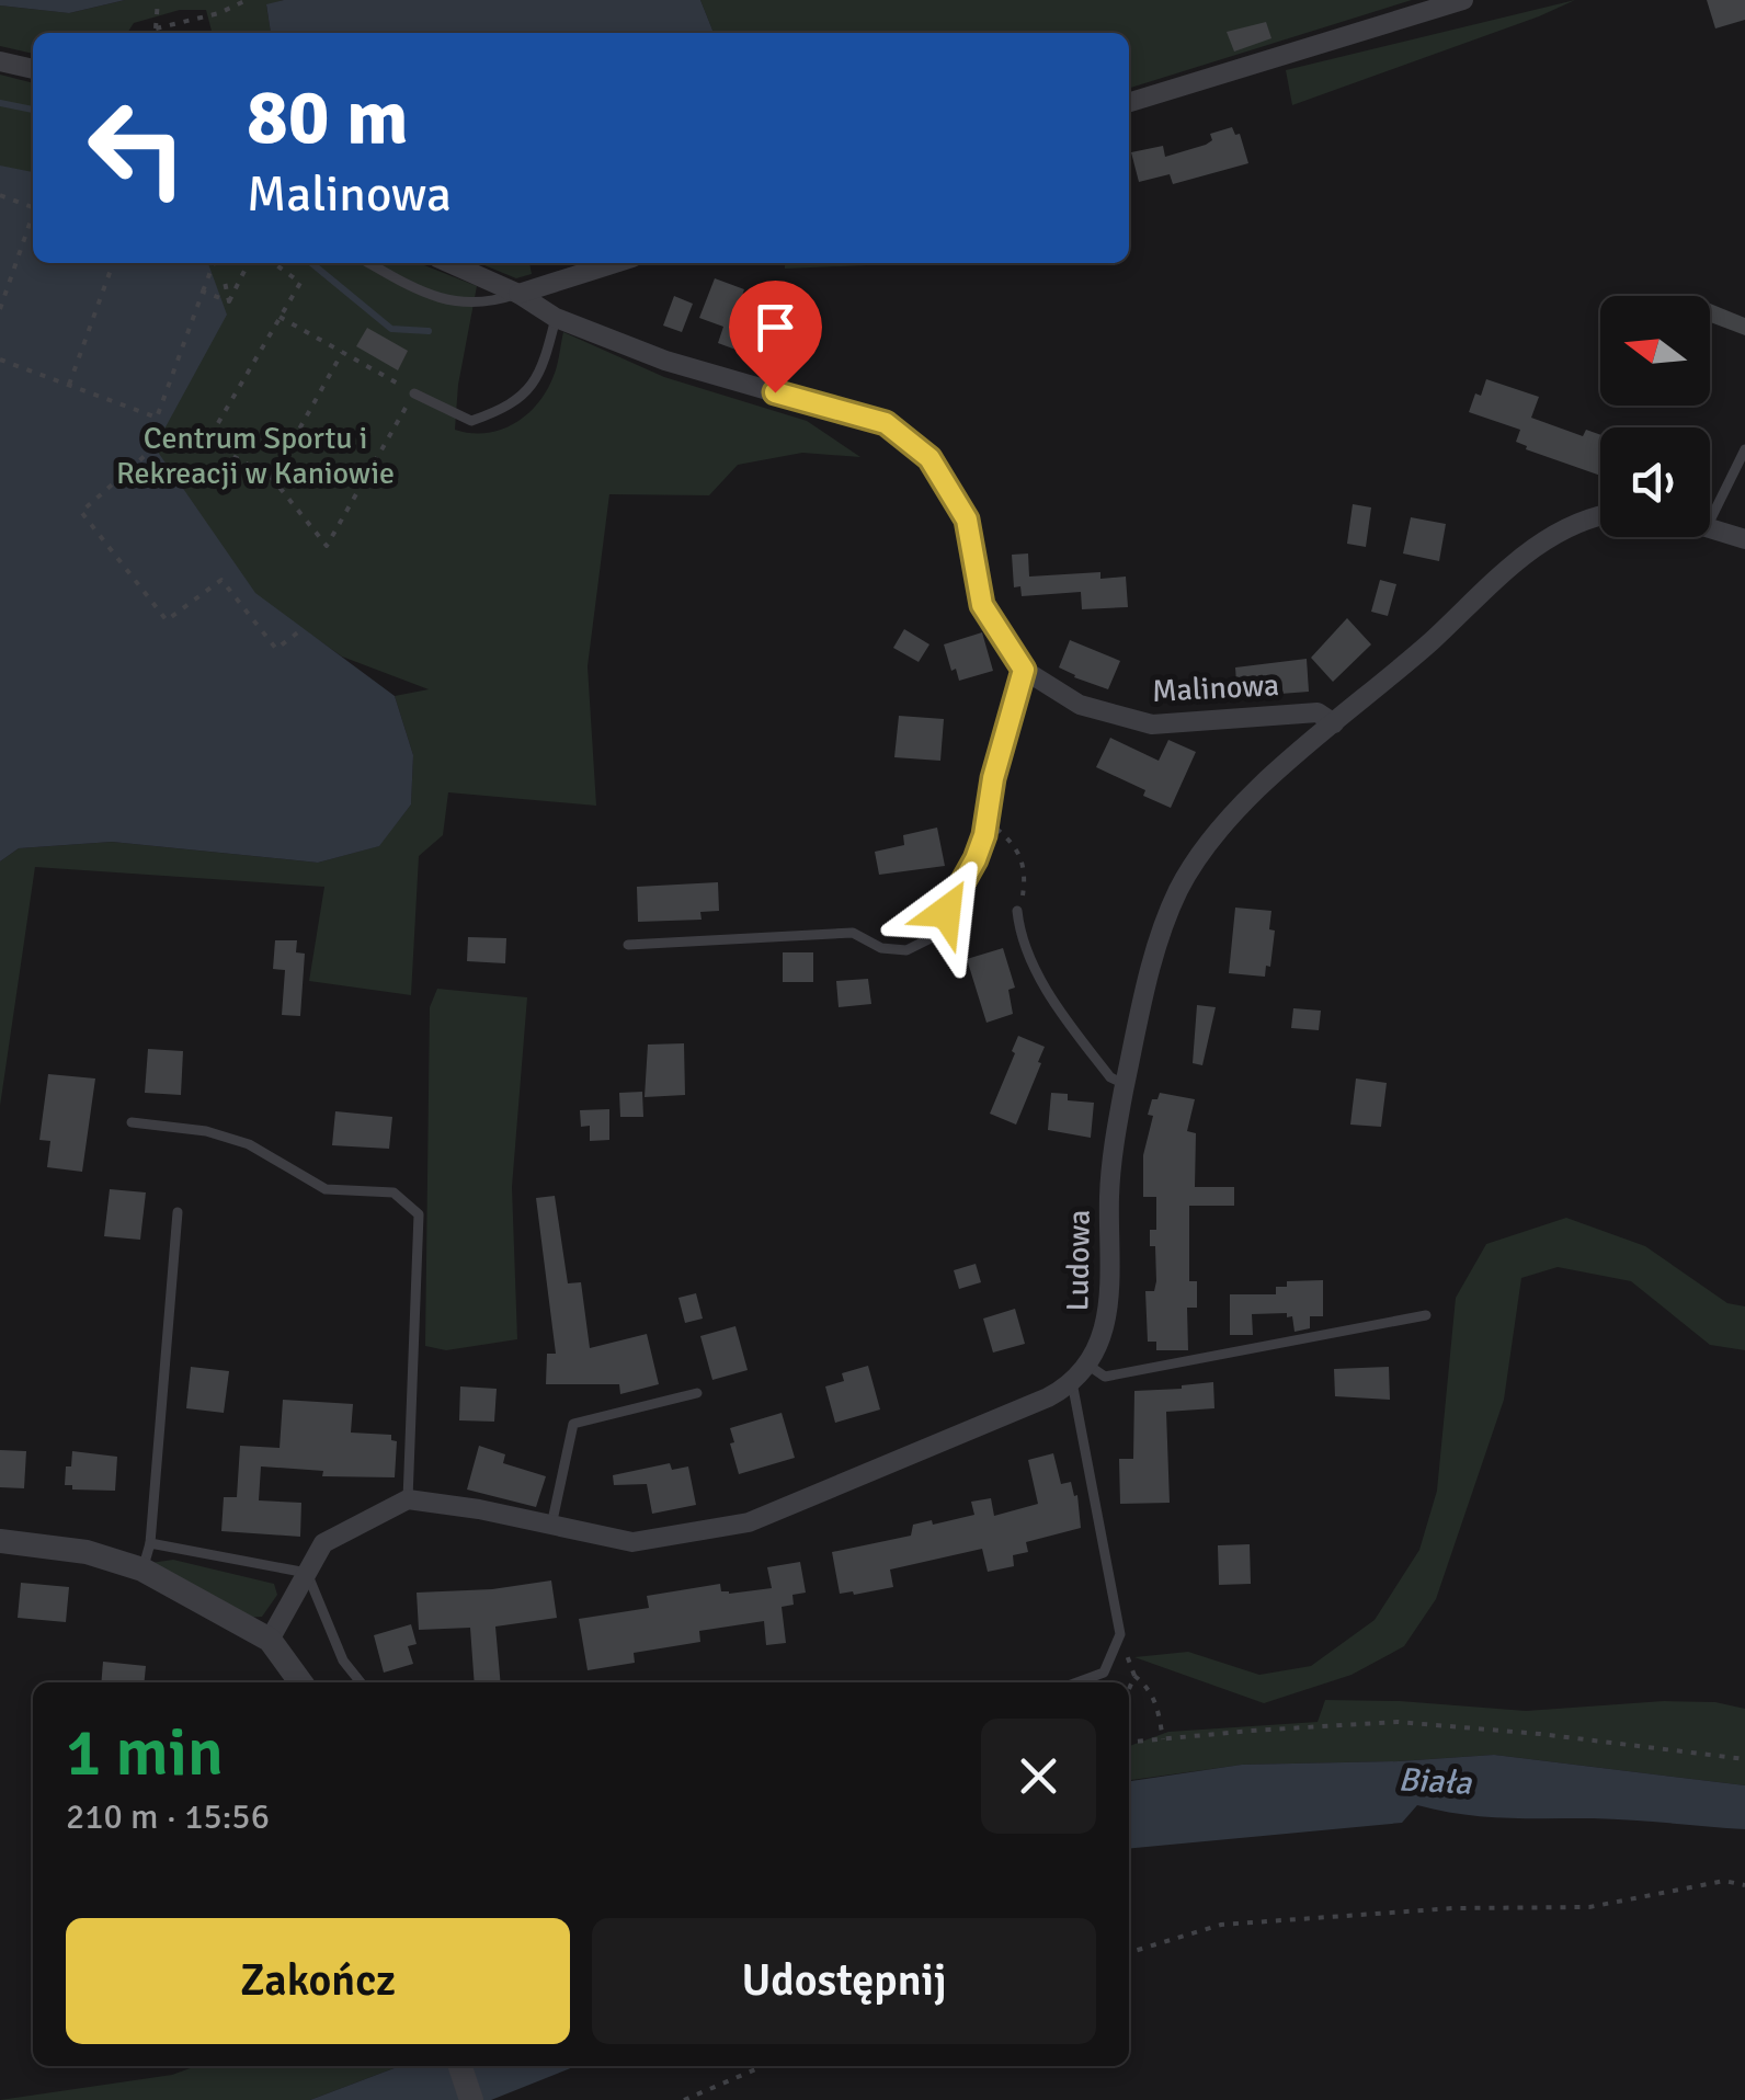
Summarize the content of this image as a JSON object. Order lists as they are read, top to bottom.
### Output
{
  "streets": {
    "street": ["Malinowa", "Ludowa"]
  },
  "crossings": [
    ["Malinowa", "Ludowa"]
  ],
  "water": ["Biała"],
  "parks": ["Centrum Sportu i Rekreacji w Kaniowie"],
  "north": "left",
  "page": {
    "turn": ["80 m", "Malinowa"],
    "heading": ["1 min", "210 m · 15:56"],
    "buttons": ["Zakończ", "Udostępnij"]
  }
}
